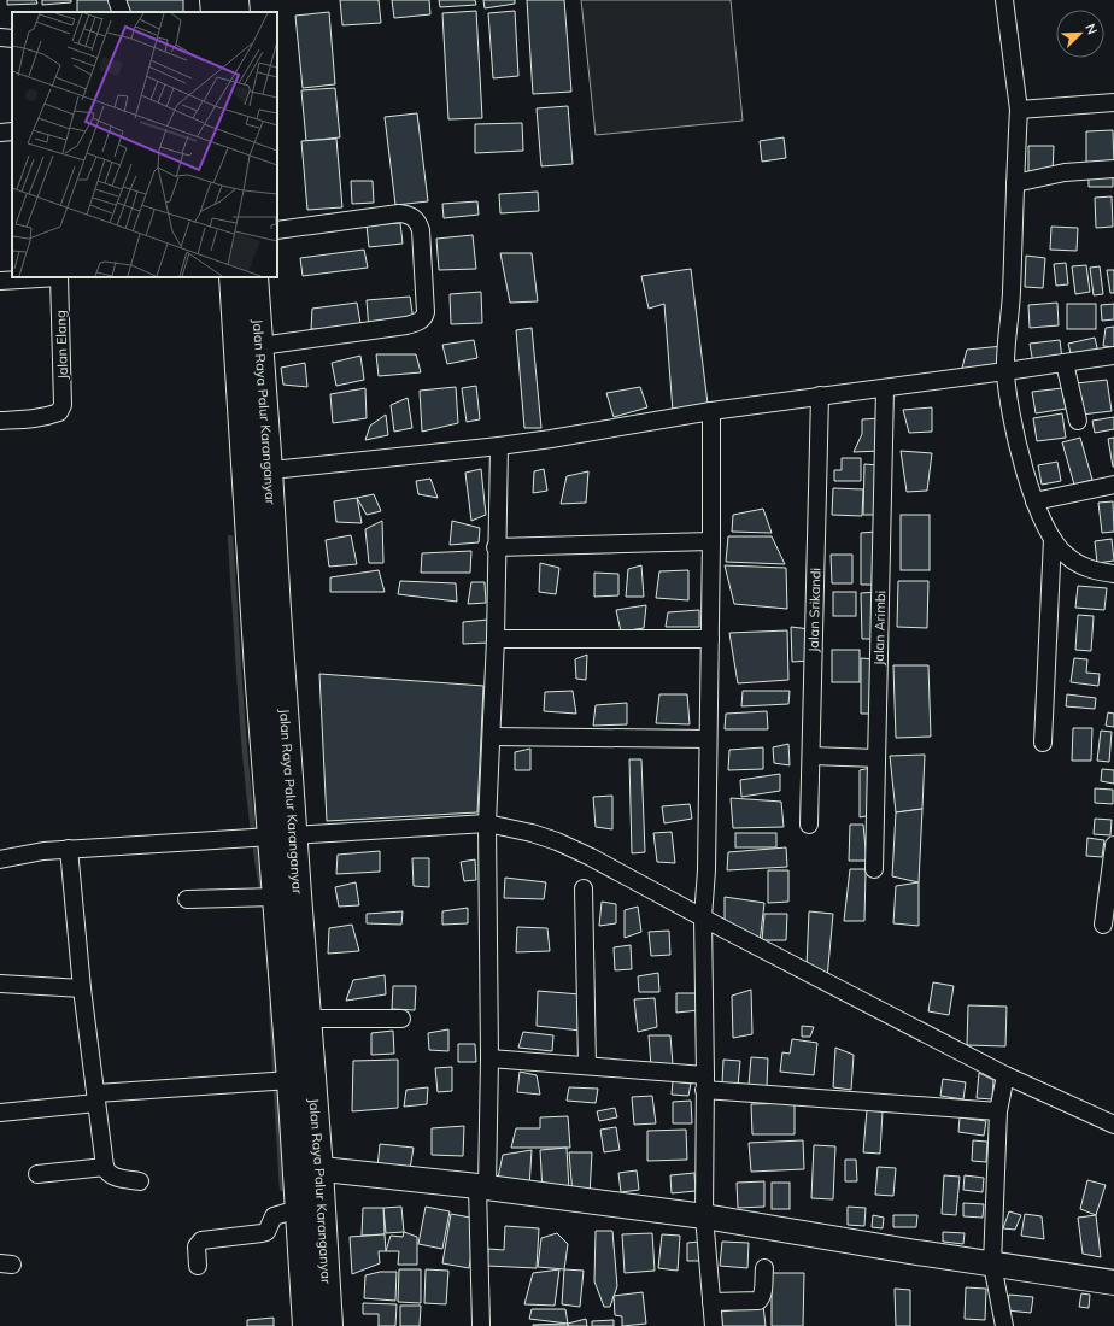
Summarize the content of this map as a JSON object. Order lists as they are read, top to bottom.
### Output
{
  "streets": {
    "main road": ["Jalan Raya Palur Karanganyar"],
    "street": ["Jalan Elang", "Jalan Srikandi", "Jalan Arimbi"]
  },
  "north": "top right"
}
